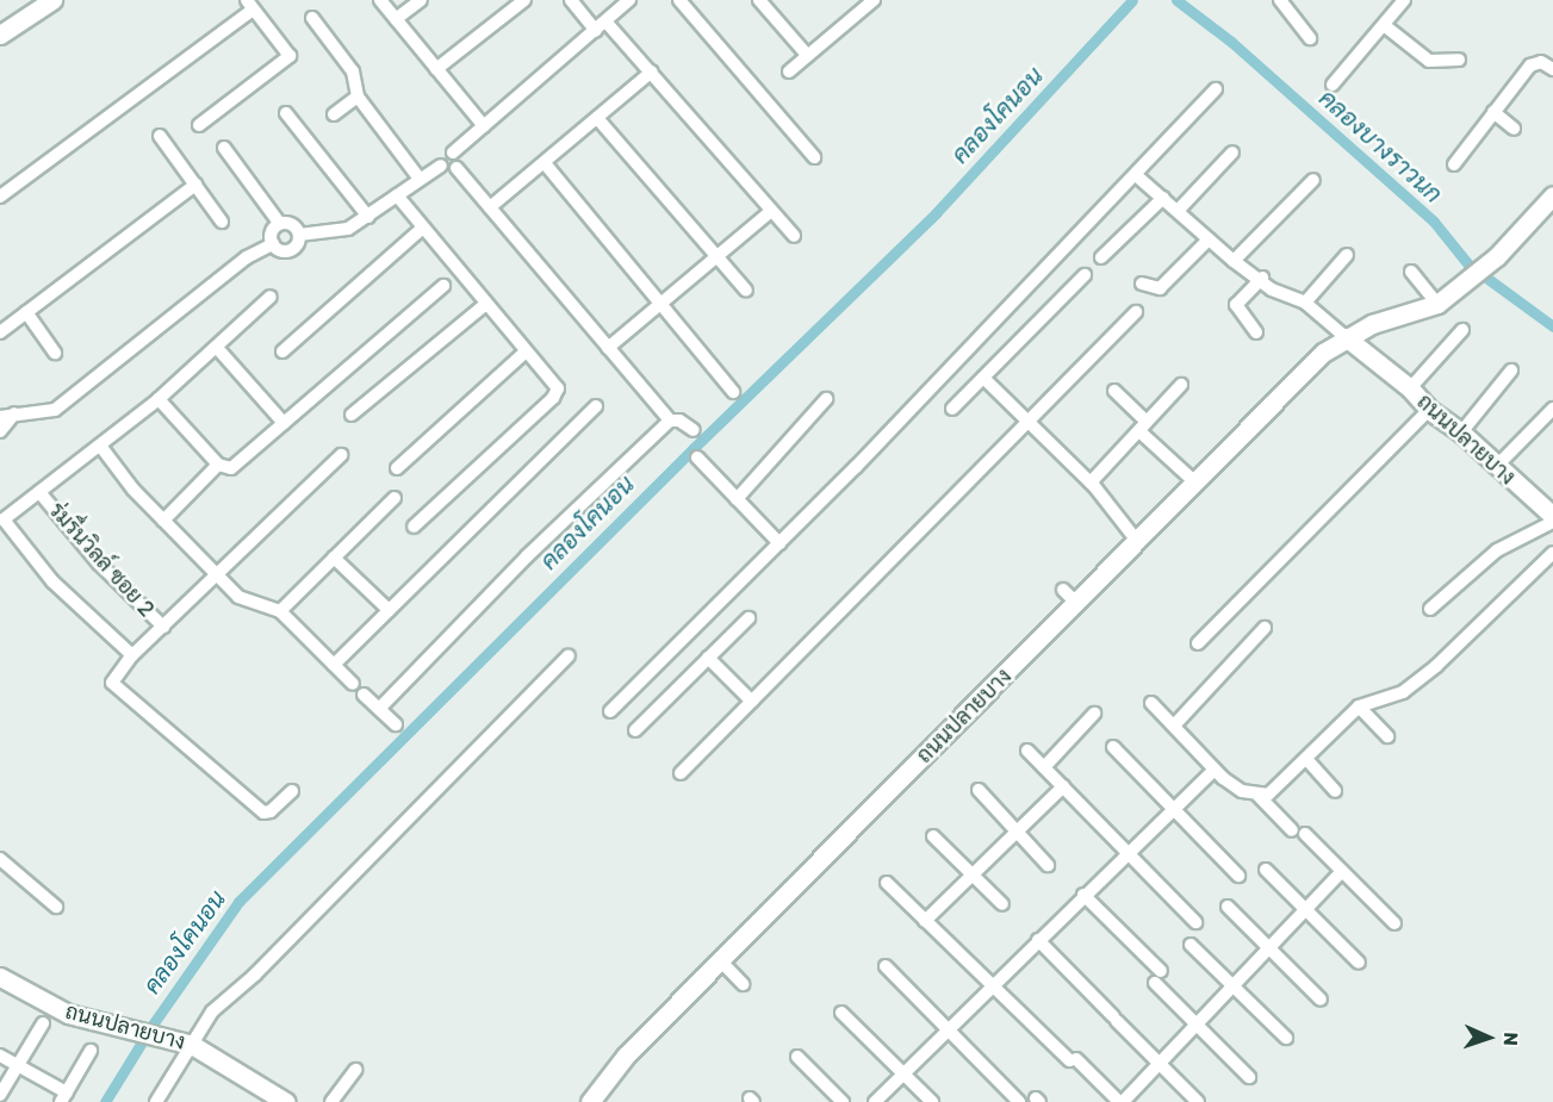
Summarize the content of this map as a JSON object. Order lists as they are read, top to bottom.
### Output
{
  "streets": {
    "street": ["ถนนปลายบาง", "ร่มรื่นวิลล์ ซอย 2"]
  },
  "water": ["คลองโคนอน", "คลองบางราวนก"],
  "north": "right"
}
